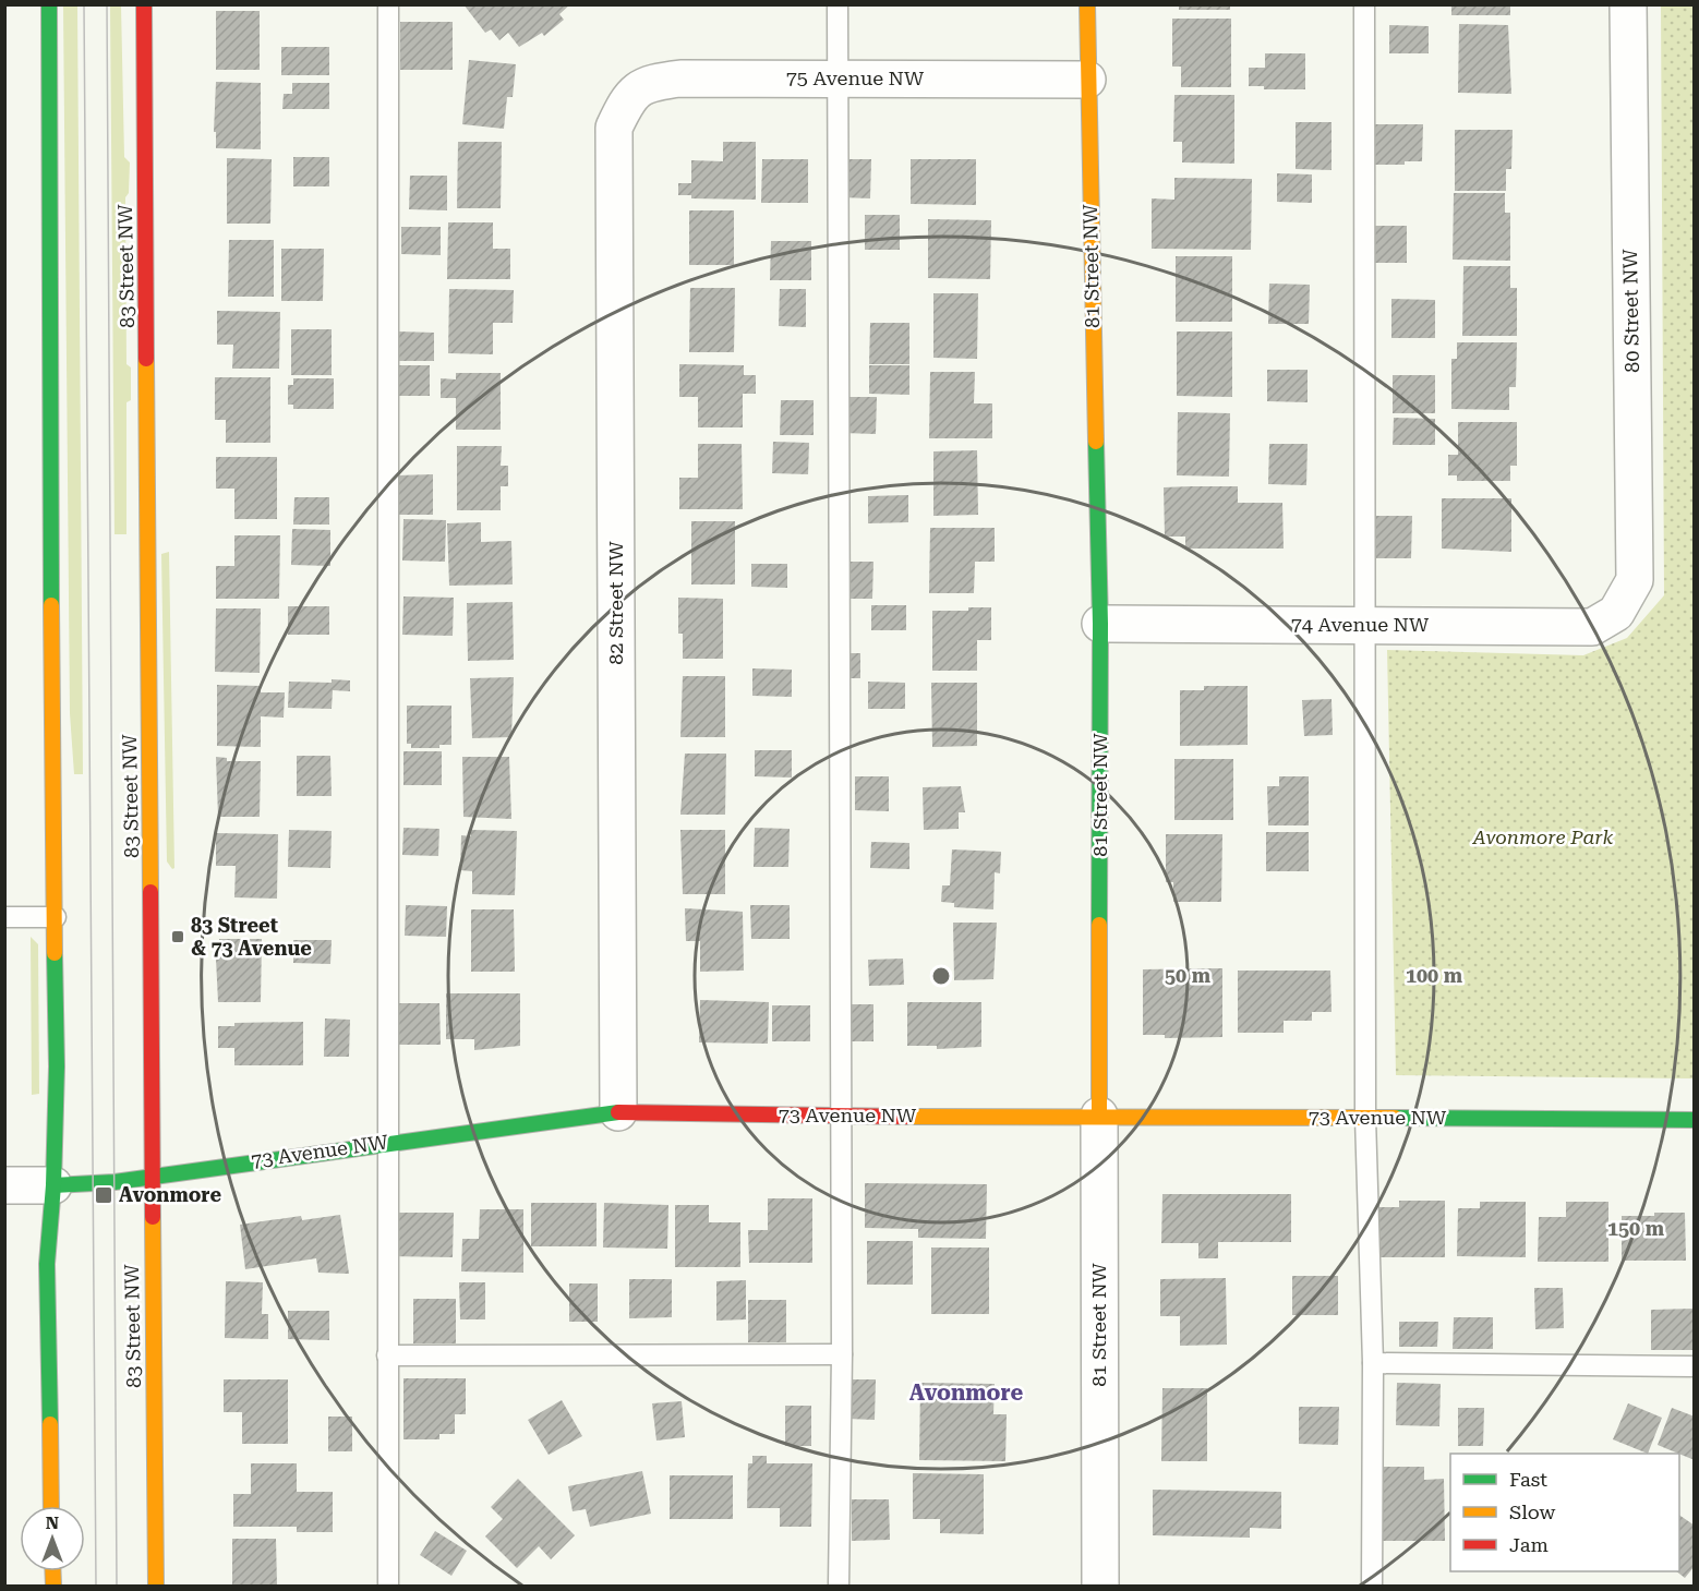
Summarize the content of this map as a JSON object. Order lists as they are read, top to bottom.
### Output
{
  "streets": {
    "main road": ["83 Street NW", "81 Street NW", "73 Avenue NW"],
    "street": [
      "75 Avenue NW",
      "80 Street NW",
      "82 Street NW",
      "74 Avenue NW"
    ]
  },
  "crossings": [
    ["75 Avenue NW", "81 Street NW"],
    ["75 Avenue NW", "82 Street NW"],
    ["83 Street NW", "73 Avenue NW"],
    ["81 Street NW", "74 Avenue NW"],
    ["81 Street NW", "73 Avenue NW"],
    ["80 Street NW", "74 Avenue NW"],
    ["82 Street NW", "73 Avenue NW"]
  ],
  "districts": ["Avonmore"],
  "parks": ["Avonmore Park"],
  "places": {
    "transit": ["83 Street & 73 Avenue", "Avonmore"]
  },
  "legend": ["Fast", "Slow", "Jam"],
  "north": "top",
  "rings": ["50 m", "100 m", "150 m"]
}
